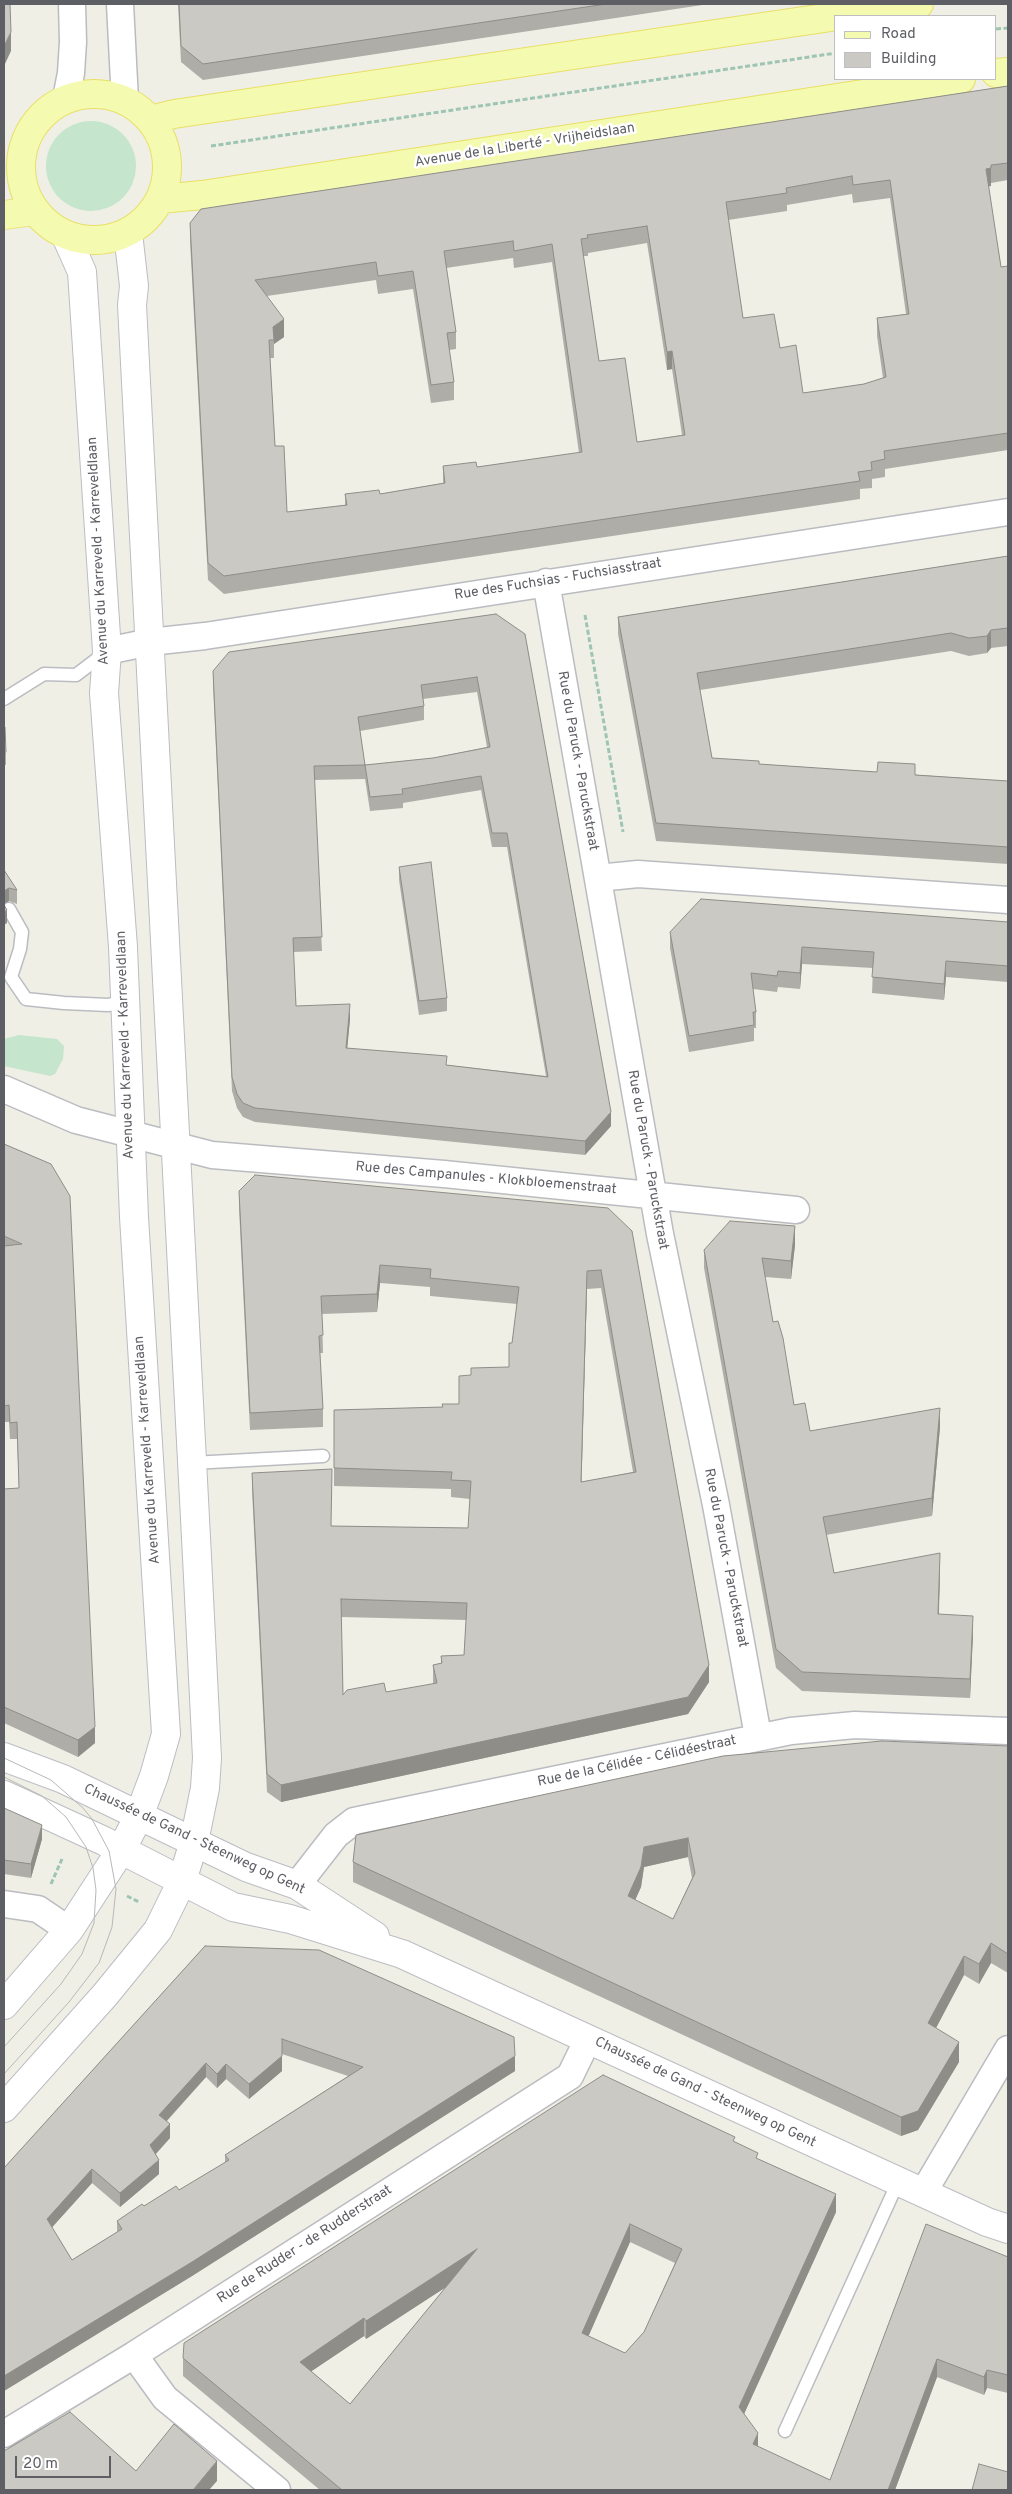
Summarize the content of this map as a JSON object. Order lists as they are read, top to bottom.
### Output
{
  "streets": {
    "main road": ["Avenue de la Liberté - Vrijheidslaan"],
    "street": [
      "Avenue du Karreveld - Karreveldlaan",
      "Rue des Fuchsias - Fuchsiasstraat",
      "Rue du Paruck - Paruckstraat",
      "Rue des Campanules - Klokbloemenstraat",
      "Rue de la Célidée - Célidéestraat",
      "Chaussée de Gand - Steenweg op Gent",
      "Rue de Rudder - de Rudderstraat"
    ]
  },
  "crossings": [
    ["Avenue de la Liberté - Vrijheidslaan", "Avenue du Karreveld - Karreveldlaan"],
    ["Avenue du Karreveld - Karreveldlaan", "Rue des Fuchsias - Fuchsiasstraat"],
    ["Avenue du Karreveld - Karreveldlaan", "Rue des Campanules - Klokbloemenstraat"],
    ["Avenue du Karreveld - Karreveldlaan", "Chaussée de Gand - Steenweg op Gent"],
    ["Rue des Fuchsias - Fuchsiasstraat", "Rue du Paruck - Paruckstraat"],
    ["Rue du Paruck - Paruckstraat", "Rue des Campanules - Klokbloemenstraat"],
    ["Rue du Paruck - Paruckstraat", "Rue de la Célidée - Célidéestraat"],
    ["Rue de la Célidée - Célidéestraat", "Chaussée de Gand - Steenweg op Gent"],
    ["Chaussée de Gand - Steenweg op Gent", "Rue de Rudder - de Rudderstraat"]
  ],
  "legend": ["Road", "Building"],
  "scale_bar": "20 m"
}
